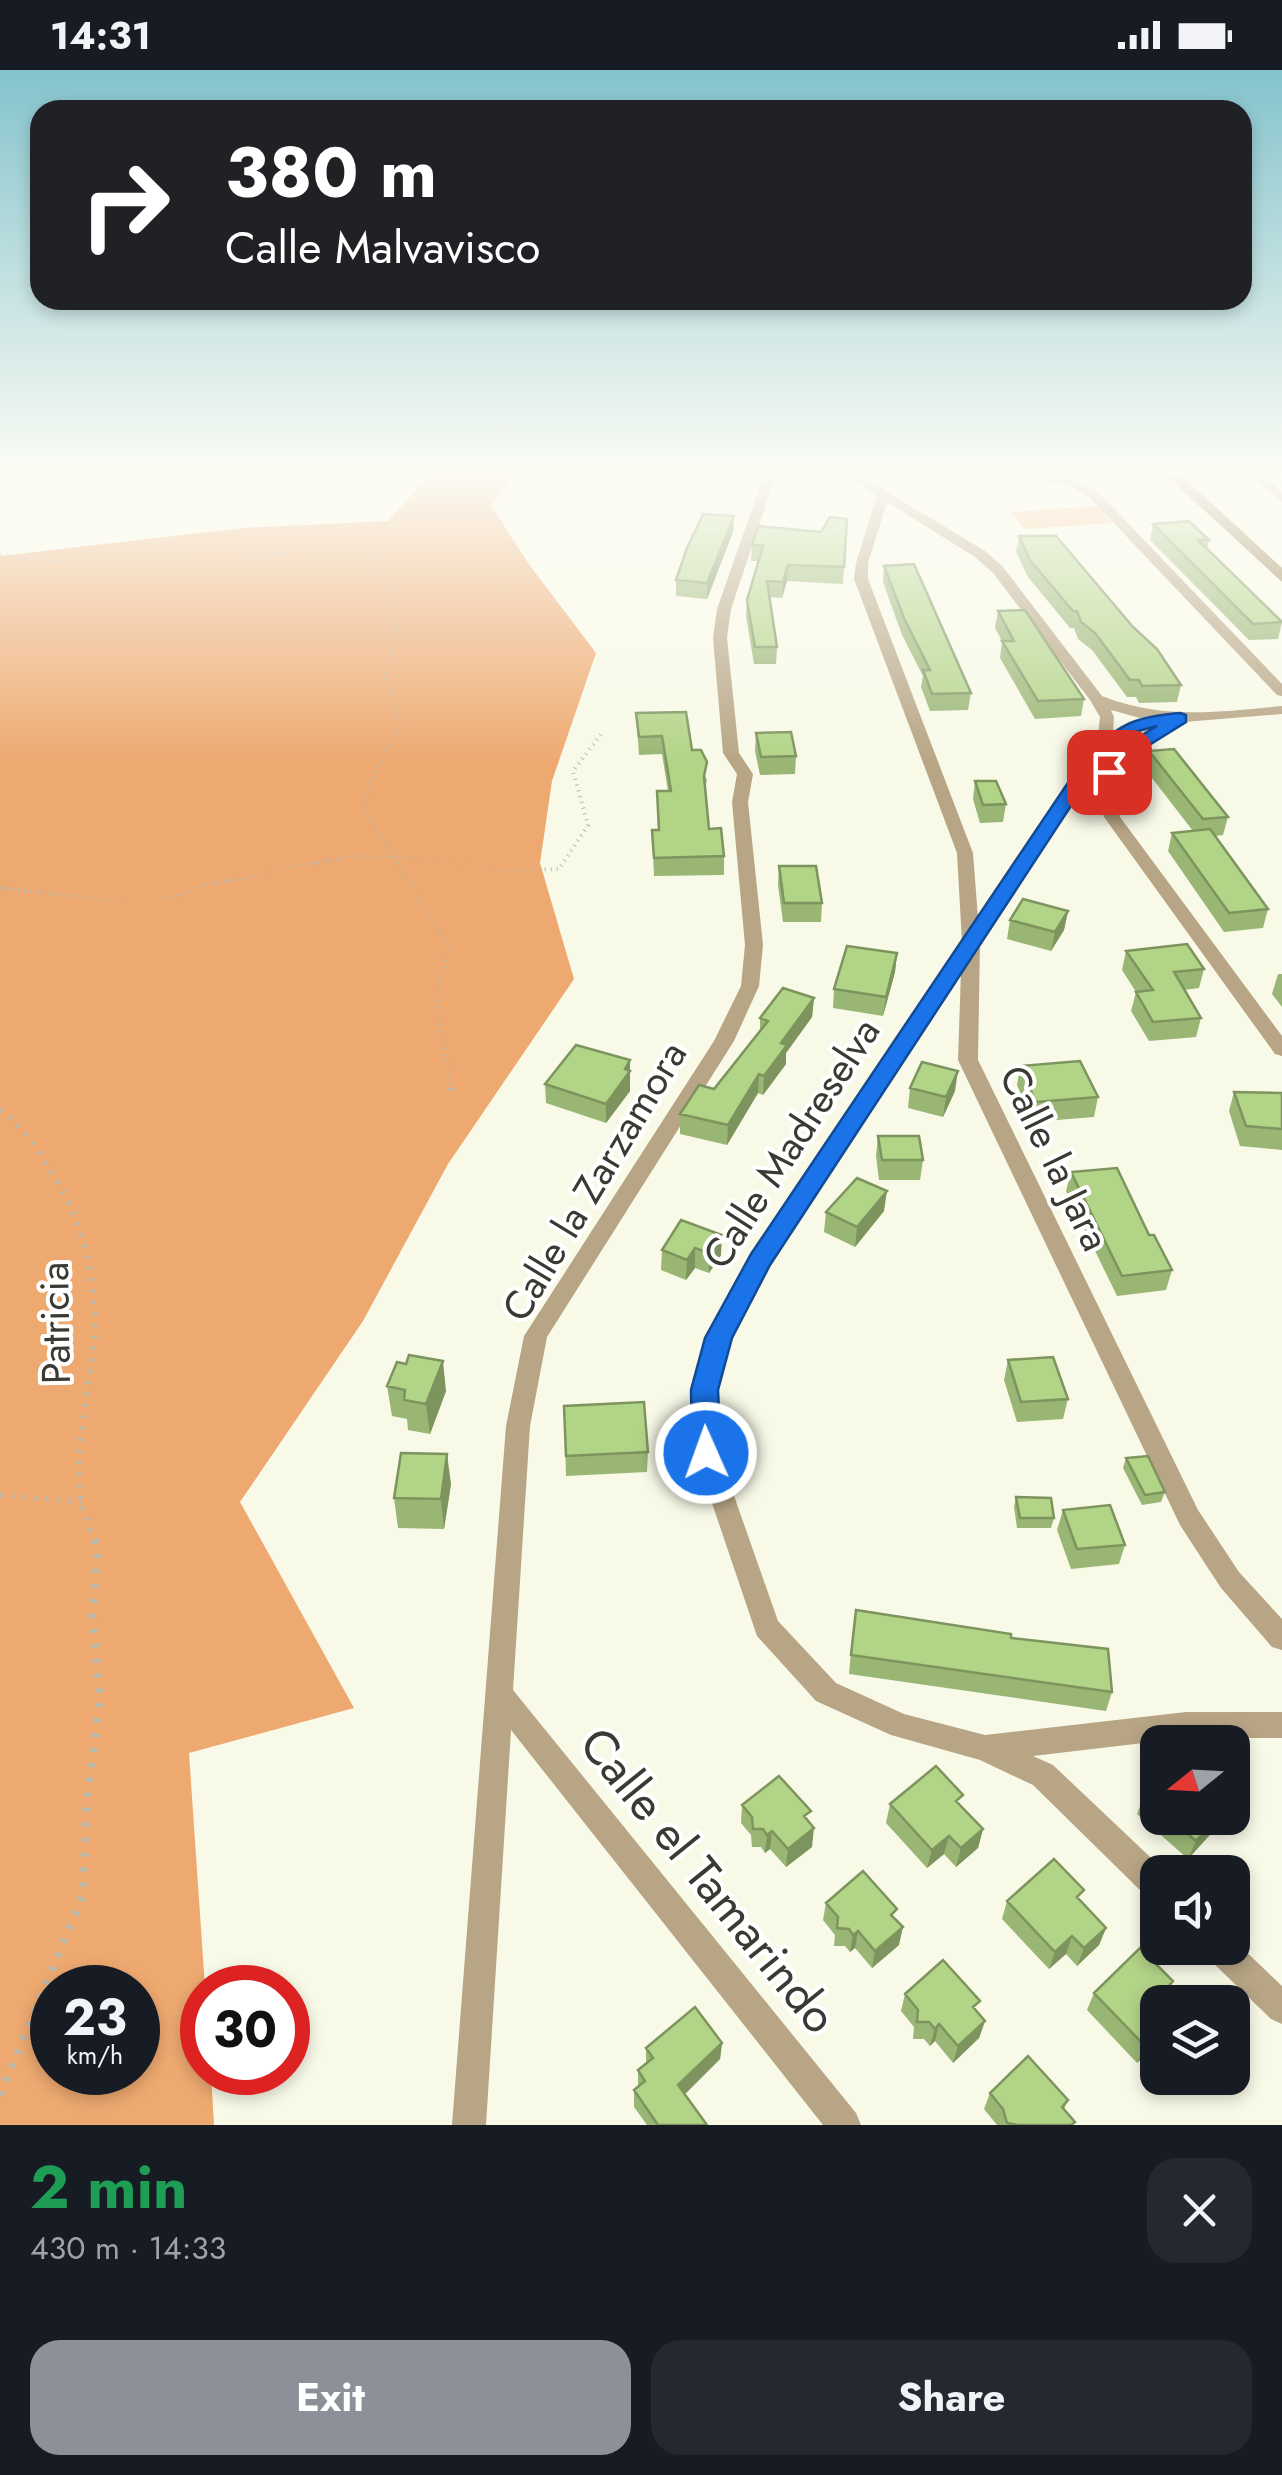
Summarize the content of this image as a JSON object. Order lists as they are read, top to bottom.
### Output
{
  "streets": {
    "street": [
      "Calle Madreselva",
      "Calle la Jara",
      "Calle la Zarzamora",
      "Calle el Tamarindo"
    ],
    "path": ["Patricia"]
  },
  "crossings": [
    ["Calle Madreselva", "Calle la Jara"],
    ["Calle la Zarzamora", "Calle el Tamarindo"]
  ],
  "north": "left",
  "page": {
    "status": "14:31",
    "turn": ["380 m", "Calle Malvavisco"],
    "speed": "23 km/h",
    "limit": "30",
    "heading": ["2 min", "430 m · 14:33"],
    "buttons": ["Exit", "Share"]
  }
}
